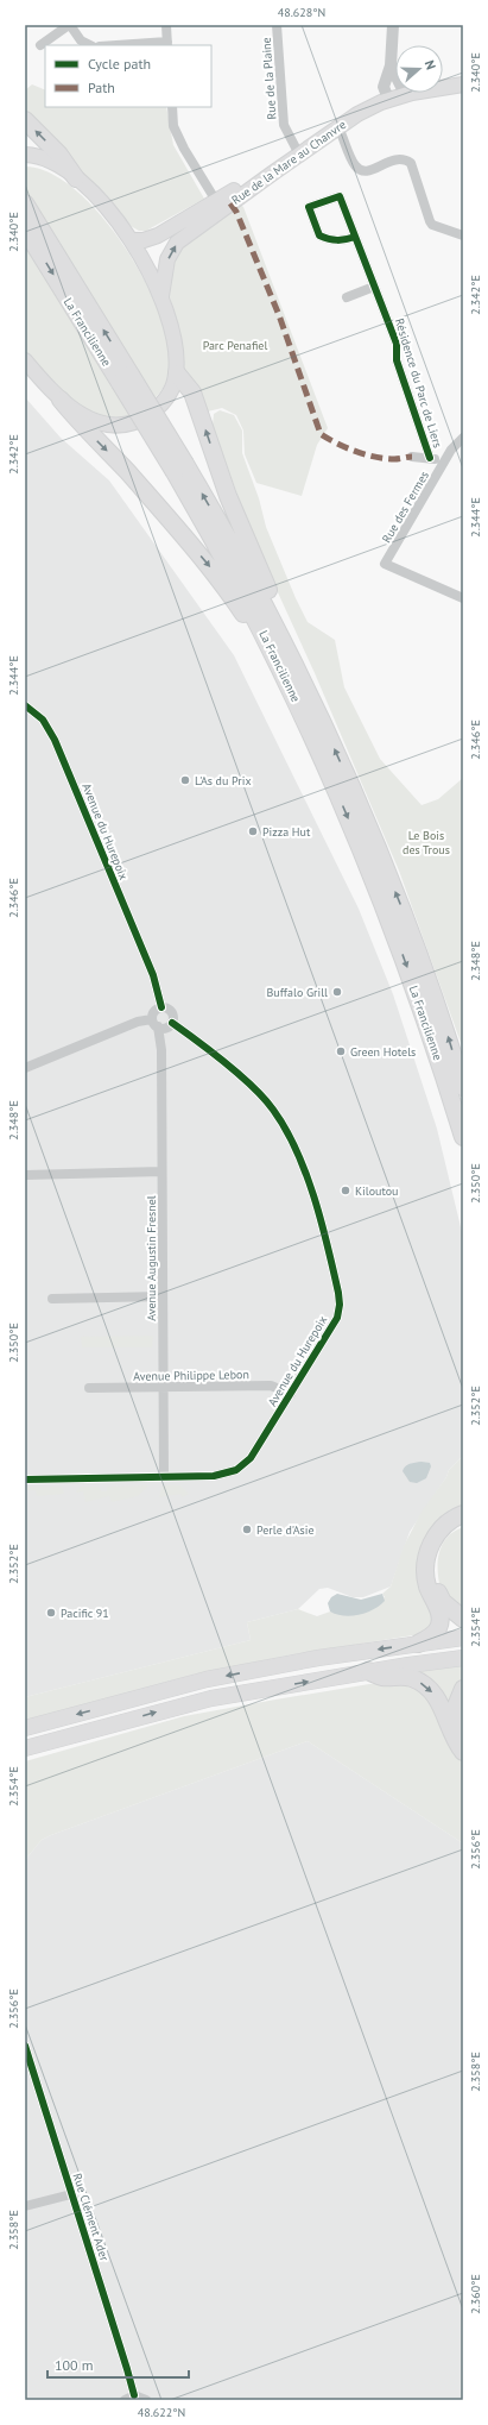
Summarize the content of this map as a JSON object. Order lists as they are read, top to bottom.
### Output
{
  "streets": {
    "highway": ["La Francilienne"],
    "main road": ["Rue de la Mare au Chanvre"],
    "street": [
      "Rue de la Plaine",
      "Résidence du Parc de Liers",
      "Rue des Fermes",
      "Avenue du Hurepoix",
      "Avenue Augustin Fresnel",
      "Avenue Philippe Lebon",
      "Rue Clément Ader"
    ]
  },
  "crossings": [
    ["Rue de la Plaine", "Rue de la Mare au Chanvre"],
    ["Avenue du Hurepoix", "Avenue Augustin Fresnel"],
    ["Avenue du Hurepoix", "Avenue Philippe Lebon"],
    ["Avenue Augustin Fresnel", "Avenue Philippe Lebon"]
  ],
  "parks": ["Parc Penafiel", "Le Bois des Trous"],
  "places": [
    "L'As du Prix",
    "Pizza Hut",
    "Buffalo Grill",
    "Green Hotels",
    "Kiloutou",
    "Perle d'Asie",
    "Pacific 91"
  ],
  "legend": ["Cycle path", "Path"],
  "scale_bar": "100 m",
  "north": "right",
  "coordinates": [
    "48.628°N",
    "2.340°E",
    "2.342°E",
    "2.344°E",
    "2.346°E",
    "2.348°E",
    "2.350°E",
    "2.352°E",
    "2.354°E",
    "2.356°E",
    "2.358°E",
    "2.360°E",
    "48.622°N"
  ]
}
